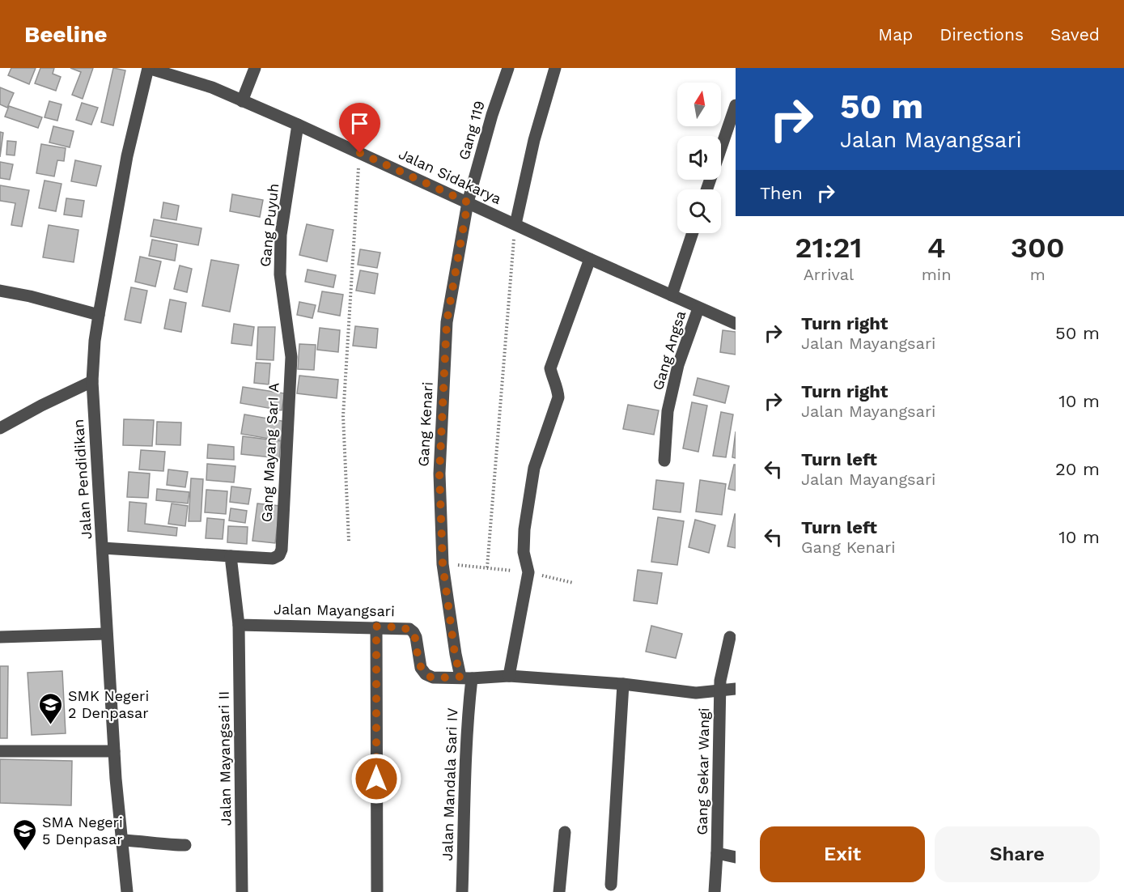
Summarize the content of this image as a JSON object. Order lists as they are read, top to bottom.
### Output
{
  "streets": {
    "street": [
      "Gang 119",
      "Jalan Sidakarya",
      "Gang Puyuh",
      "Gang Angsa",
      "Gang Kenari",
      "Gang Mayang SarI A",
      "Jalan Pendidikan",
      "Jalan Mayangsari",
      "Jalan Mayangsari II",
      "Gang Sekar Wangi",
      "Jalan Mandala Sari IV"
    ]
  },
  "crossings": [
    ["Gang 119", "Jalan Sidakarya"],
    ["Gang 119", "Gang Kenari"],
    ["Jalan Sidakarya", "Gang Puyuh"],
    ["Jalan Sidakarya", "Gang Angsa"],
    ["Jalan Sidakarya", "Gang Kenari"],
    ["Jalan Sidakarya", "Jalan Pendidikan"],
    ["Gang Puyuh", "Gang Mayang SarI A"],
    ["Gang Kenari", "Jalan Mayangsari"],
    ["Gang Kenari", "Jalan Mandala Sari IV"],
    ["Jalan Mayangsari", "Jalan Mayangsari II"],
    ["Jalan Mayangsari", "Gang Sekar Wangi"],
    ["Jalan Mayangsari", "Jalan Mandala Sari IV"]
  ],
  "places": {
    "school or university": ["SMK Negeri 2 Denpasar", "SMA Negeri 5 Denpasar"]
  },
  "north": "top",
  "page": {
    "header": "Beeline",
    "nav": ["Map", "Directions", "Saved"],
    "turn": ["50 m", "Jalan Mayangsari"],
    "then": "Then",
    "eta": [
      "21:21",
      "Arrival",
      "4",
      "min",
      "300",
      "m"
    ],
    "list": [
      {
        "name": "Turn right",
        "note": "Jalan Mayangsari",
        "value": "50 m"
      },
      {
        "name": "Turn right",
        "note": "Jalan Mayangsari",
        "value": "10 m"
      },
      {
        "name": "Turn left",
        "note": "Jalan Mayangsari",
        "value": "20 m"
      },
      {
        "name": "Turn left",
        "note": "Gang Kenari",
        "value": "10 m"
      }
    ],
    "buttons": ["Exit", "Share"]
  }
}
